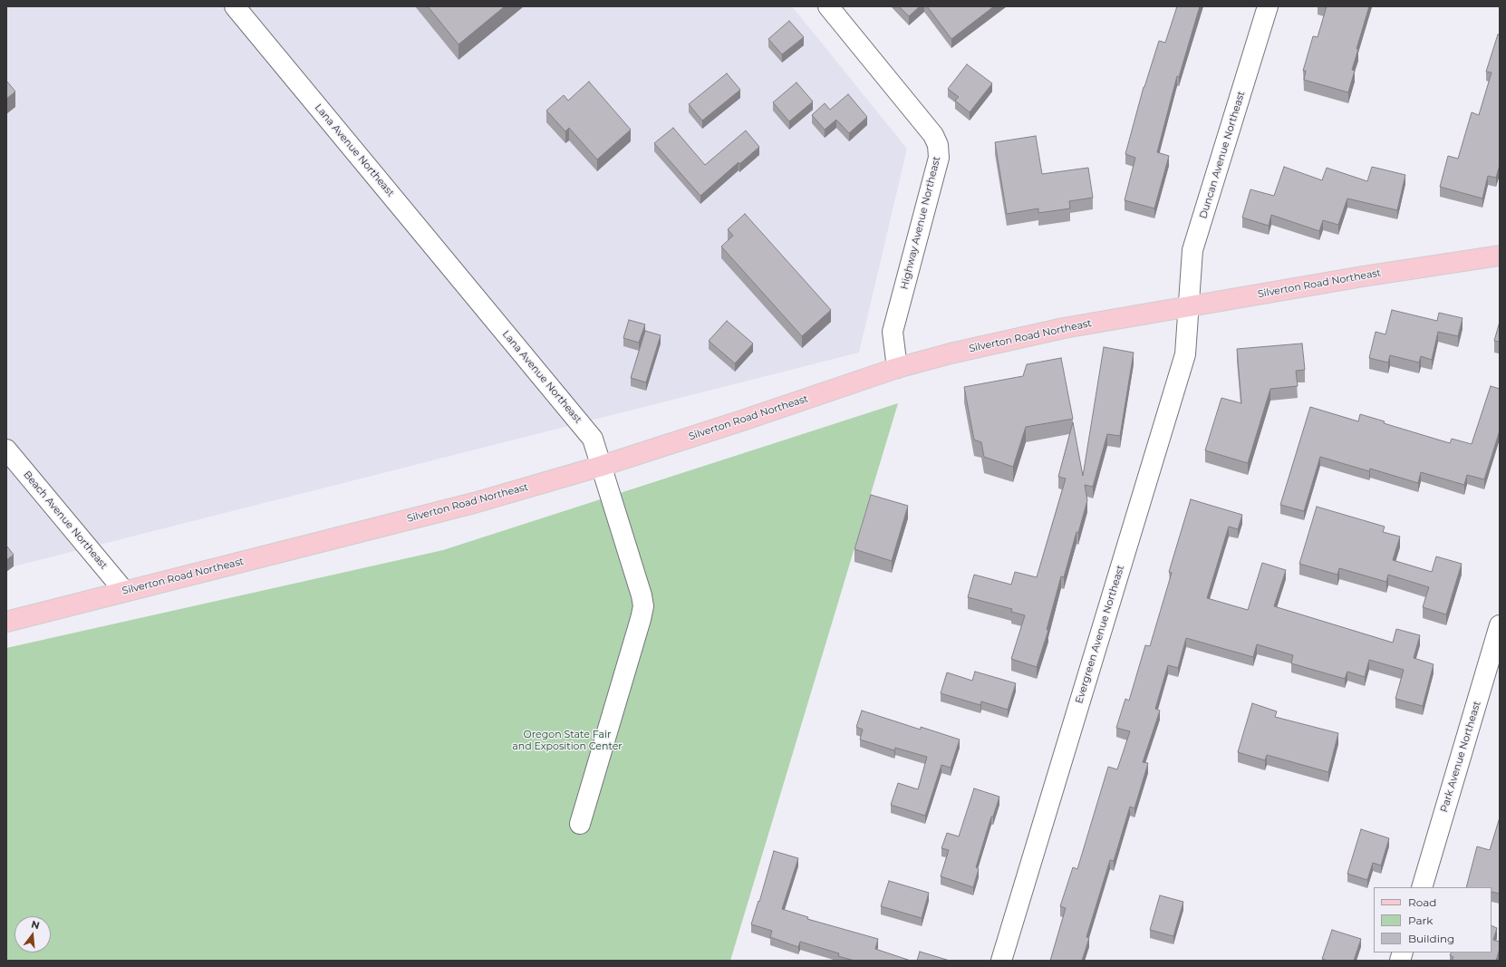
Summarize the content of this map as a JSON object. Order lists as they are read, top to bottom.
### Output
{
  "streets": {
    "main road": ["Silverton Road Northeast"],
    "street": [
      "Lana Avenue Northeast",
      "Duncan Avenue Northeast",
      "Highway Avenue Northeast",
      "Beach Avenue Northeast",
      "Evergreen Avenue Northeast",
      "Park Avenue Northeast"
    ]
  },
  "crossings": [
    ["Lana Avenue Northeast", "Silverton Road Northeast"],
    ["Duncan Avenue Northeast", "Silverton Road Northeast"],
    ["Duncan Avenue Northeast", "Evergreen Avenue Northeast"],
    ["Highway Avenue Northeast", "Silverton Road Northeast"],
    ["Silverton Road Northeast", "Beach Avenue Northeast"],
    ["Silverton Road Northeast", "Evergreen Avenue Northeast"]
  ],
  "parks": ["Oregon State Fair and Exposition Center"],
  "legend": ["Road", "Park", "Building"],
  "north": "top"
}
